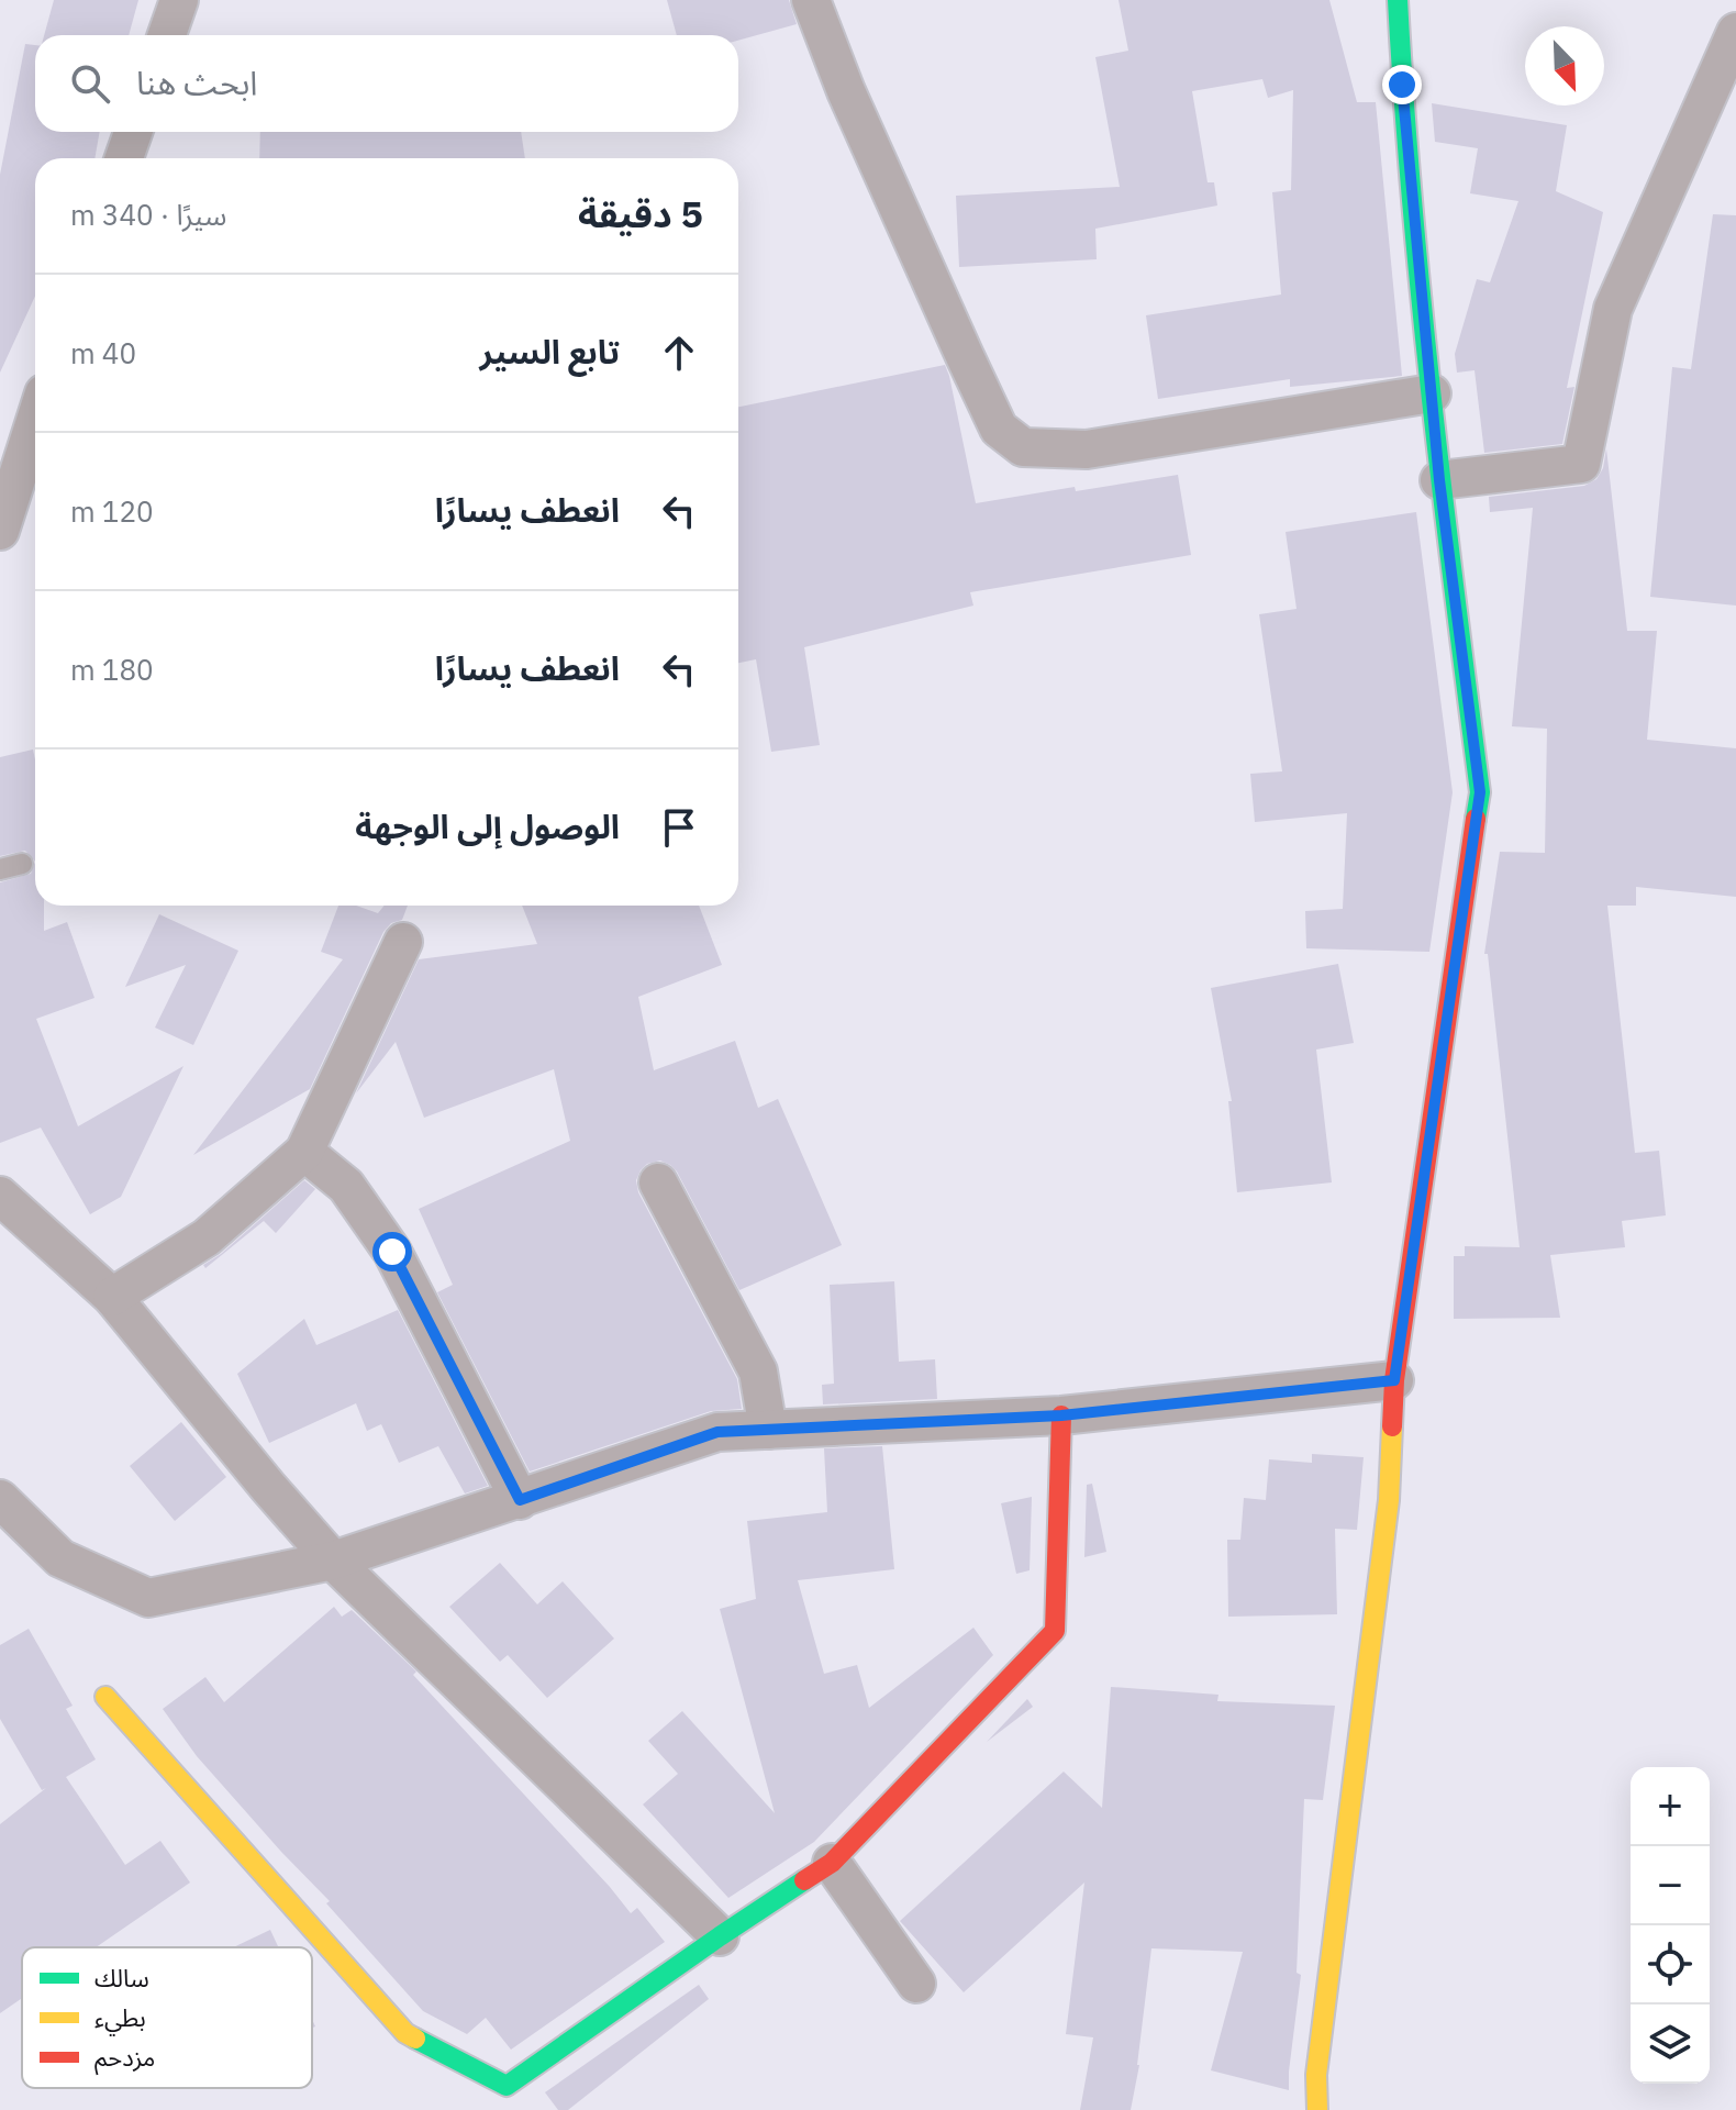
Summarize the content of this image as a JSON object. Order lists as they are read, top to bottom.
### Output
{
  "legend": ["سالك", "بطيء", "مزدحم"],
  "north": "bottom right",
  "page": {
    "search": "ابحث هنا",
    "heading": ["5 دقيقة", "سيرًا · 340 m"],
    "list": [
      ["تابع السير", "40 m"],
      ["انعطف يسارًا", "120 m"],
      ["انعطف يسارًا", "180 m"],
      "الوصول إلى الوجهة"
    ],
    "map_buttons": ["+", "−"]
  }
}
